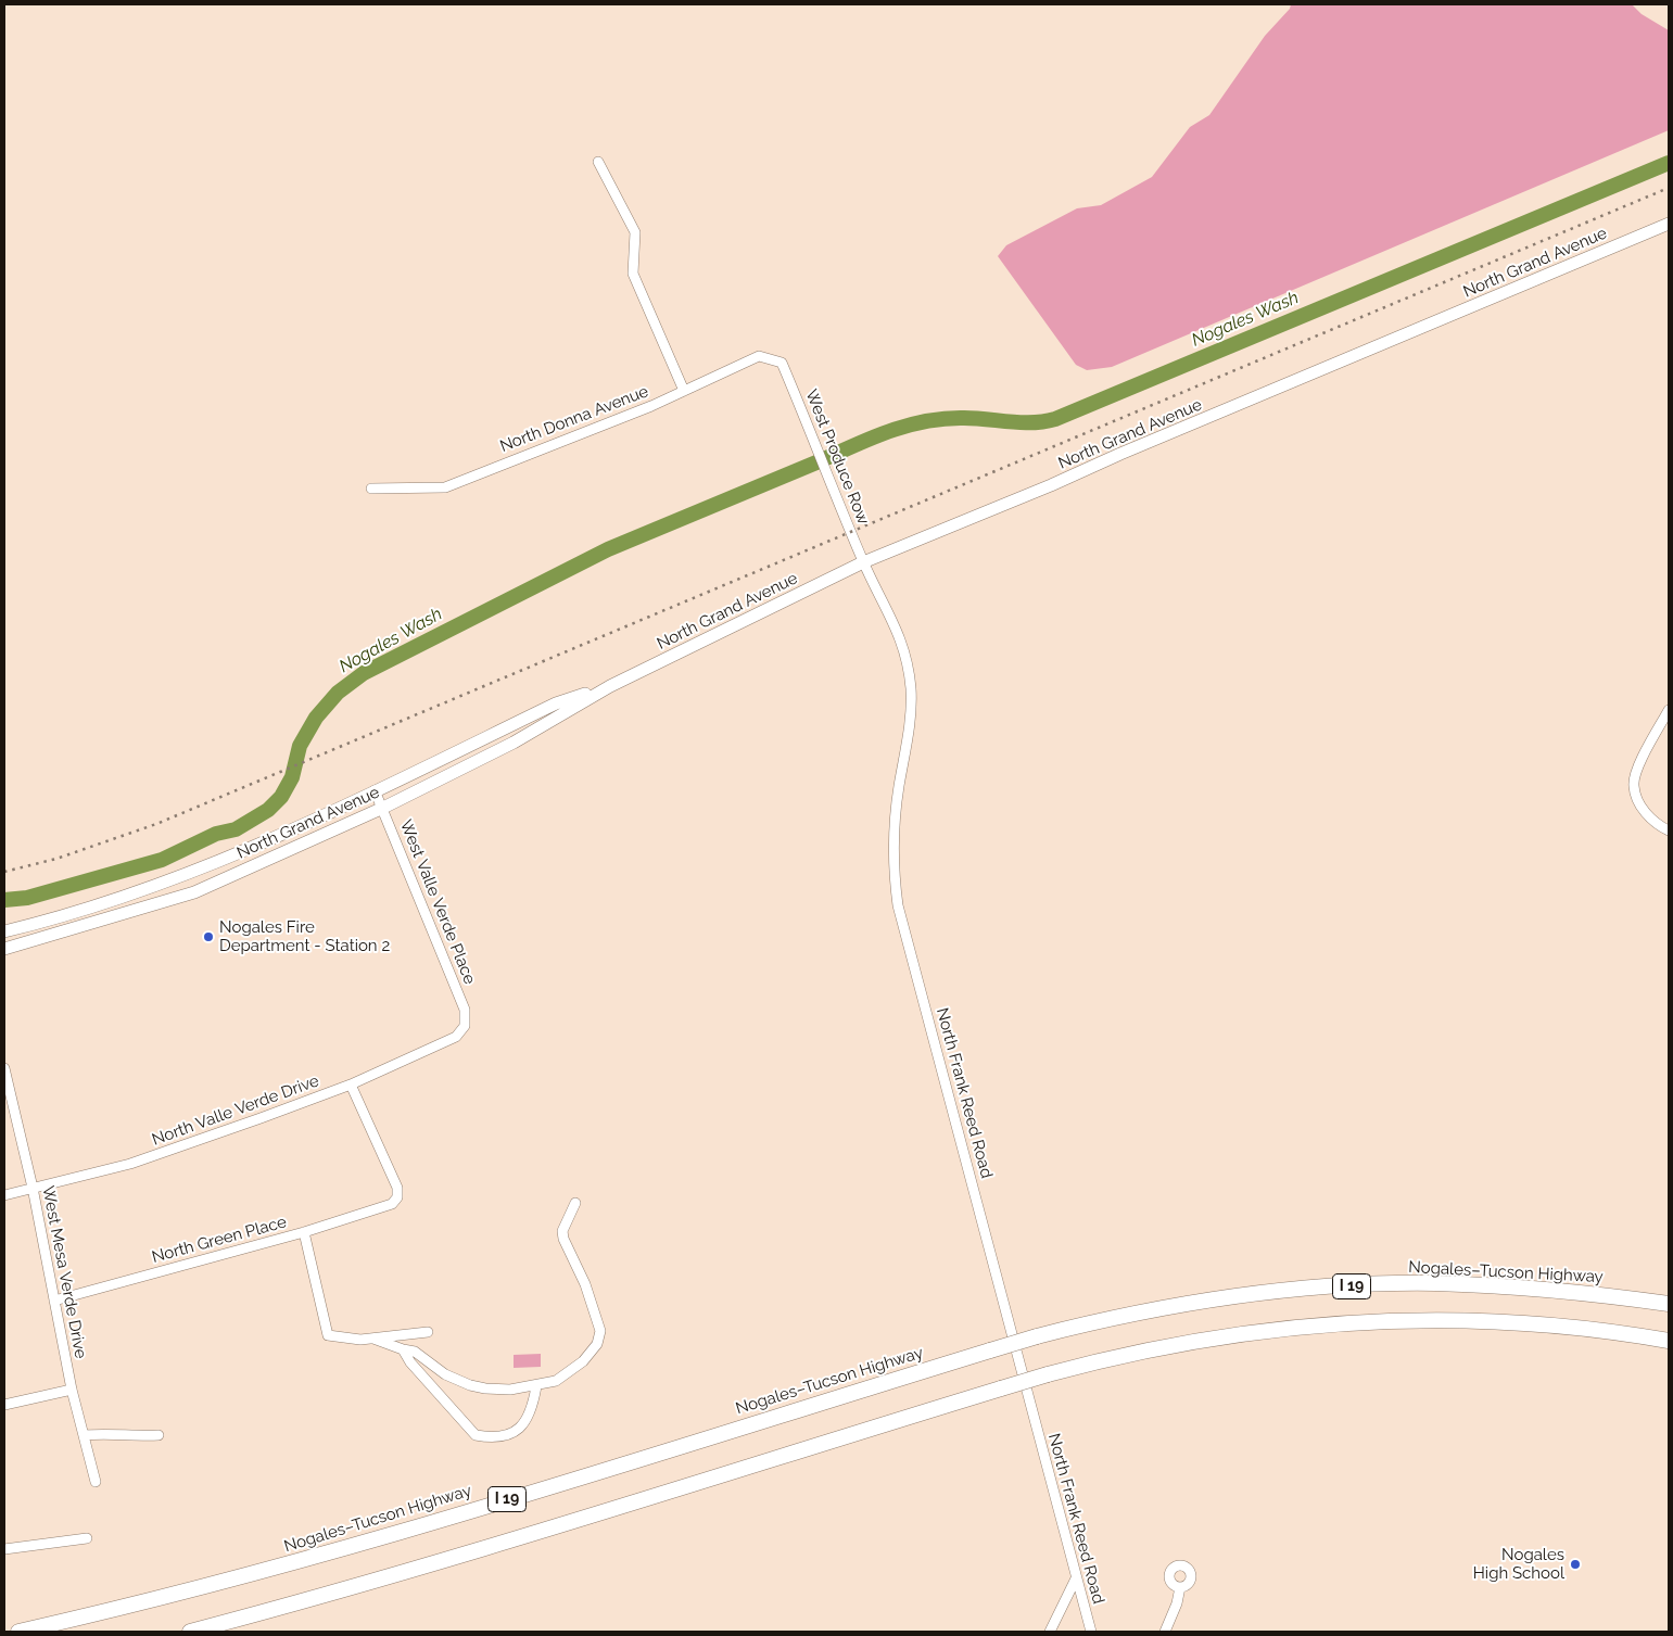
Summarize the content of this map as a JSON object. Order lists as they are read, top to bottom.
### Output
{
  "streets": {
    "highway": ["Nogales–Tucson Highway", "I 19"],
    "main road": ["North Grand Avenue"],
    "street": [
      "North Donna Avenue",
      "West Produce Row",
      "West Valle Verde Place",
      "North Frank Reed Road",
      "North Valle Verde Drive",
      "North Green Place",
      "West Mesa Verde Drive"
    ]
  },
  "crossings": [
    ["North Grand Avenue", "West Produce Row"],
    ["North Grand Avenue", "West Valle Verde Place"],
    ["North Grand Avenue", "North Frank Reed Road"],
    ["North Donna Avenue", "West Produce Row"],
    ["West Produce Row", "North Frank Reed Road"],
    ["West Valle Verde Place", "North Valle Verde Drive"],
    ["North Valle Verde Drive", "North Green Place"],
    ["North Valle Verde Drive", "West Mesa Verde Drive"],
    ["North Green Place", "West Mesa Verde Drive"]
  ],
  "water": ["Nogales Wash"],
  "places": ["Nogales Fire Department - Station 2", "Nogales High School"]
}
